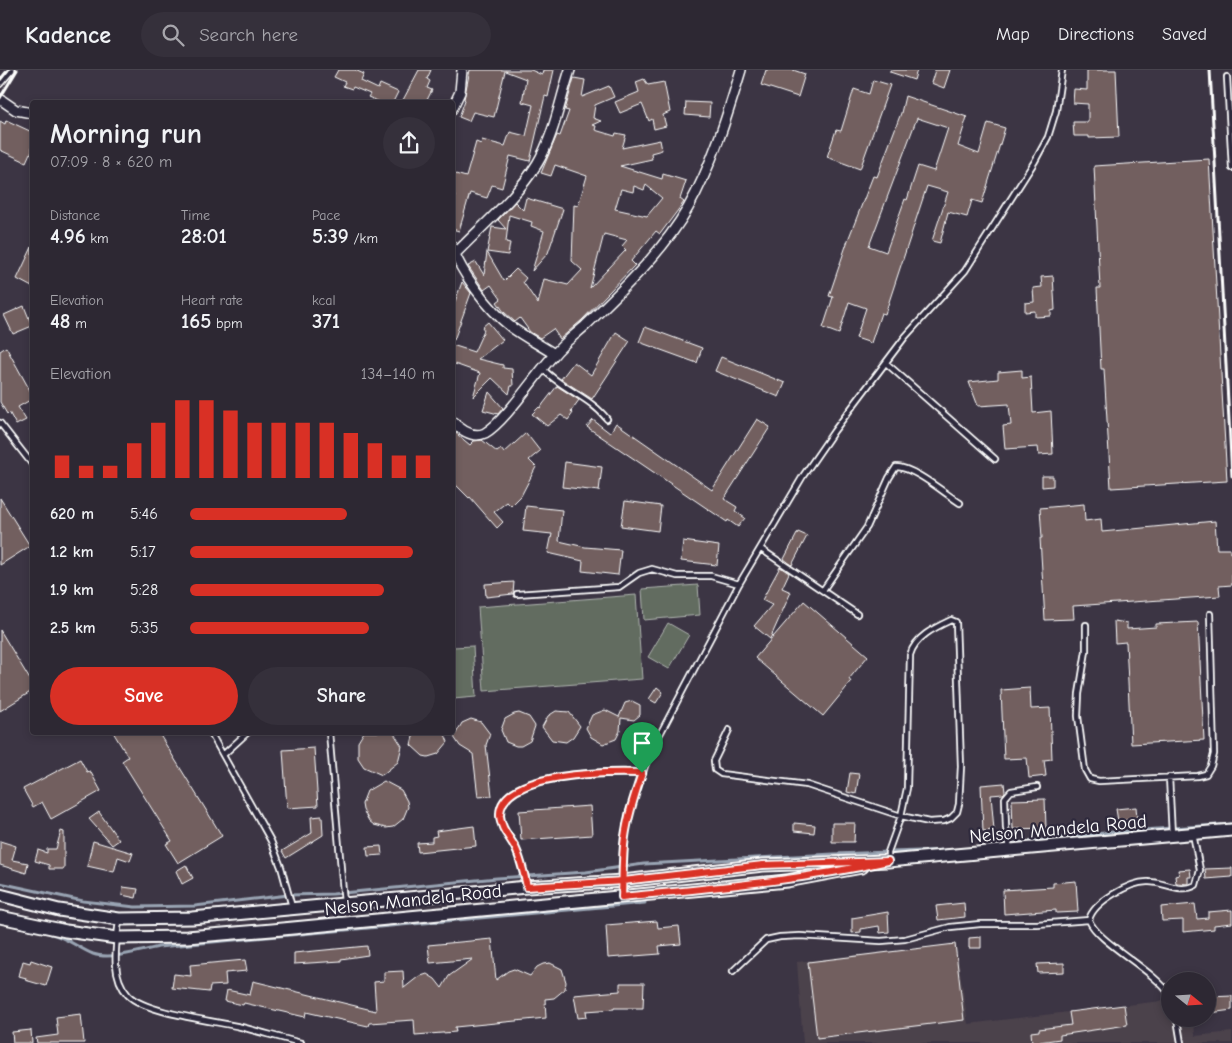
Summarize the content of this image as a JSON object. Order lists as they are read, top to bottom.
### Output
{
  "streets": {
    "main road": ["Nelson Mandela Road"]
  },
  "north": "right",
  "page": {
    "header": "Kadence",
    "search": "Search here",
    "nav": ["Map", "Directions", "Saved"],
    "heading": ["Morning run", "07:09 · 8 × 620 m"],
    "stats": [
      ["Distance", "4.96 km"],
      ["Time", "28:01"],
      ["Pace", "5:39 /km"],
      ["Elevation", "48 m"],
      ["Heart rate", "165 bpm"],
      ["kcal", "371"]
    ],
    "chart": ["Elevation", "134–140 m"],
    "list": [
      {
        "name": "620 m",
        "note": "5:46"
      },
      {
        "name": "1.2 km",
        "note": "5:17"
      },
      {
        "name": "1.9 km",
        "note": "5:28"
      },
      {
        "name": "2.5 km",
        "note": "5:35"
      }
    ],
    "buttons": ["Save", "Share"]
  }
}
